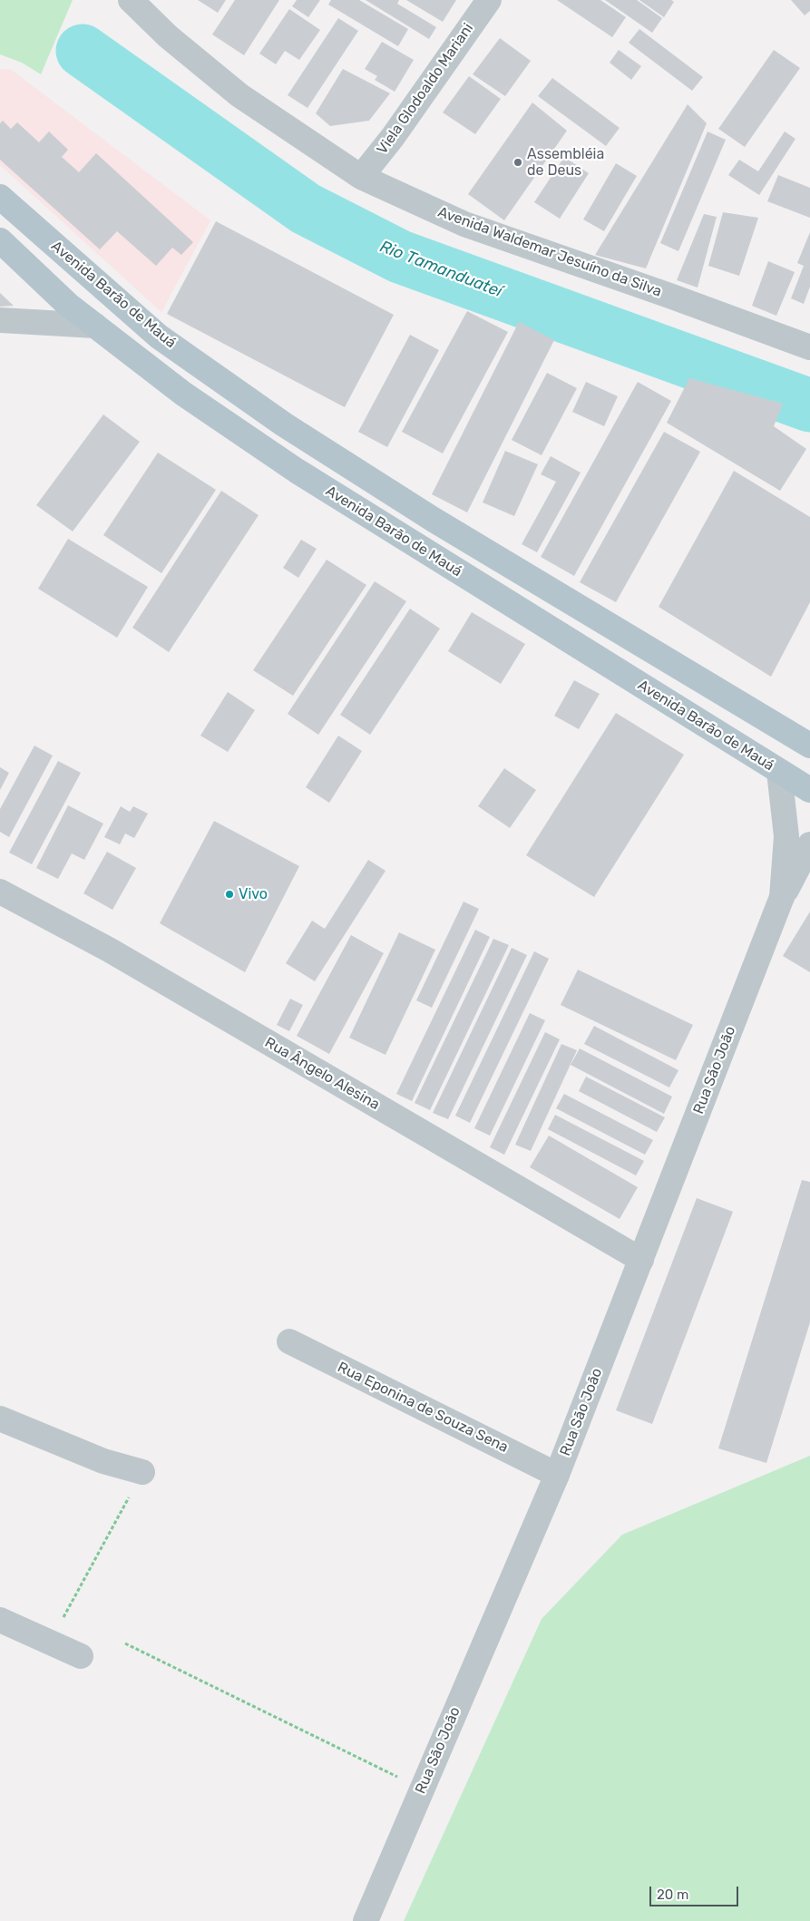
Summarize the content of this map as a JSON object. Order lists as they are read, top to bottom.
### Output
{
  "streets": {
    "main road": ["Avenida Barão de Mauá"],
    "street": [
      "Viela Glodoaldo Mariani",
      "Avenida Waldemar Jesuíno da Silva",
      "Rua São João",
      "Rua Ângelo Alesina",
      "Rua Eponina de Souza Sena"
    ]
  },
  "crossings": [
    ["Viela Glodoaldo Mariani", "Avenida Waldemar Jesuíno da Silva"],
    ["Avenida Barão de Mauá", "Rua São João"],
    ["Rua São João", "Rua Ângelo Alesina"],
    ["Rua São João", "Rua Eponina de Souza Sena"]
  ],
  "water": ["Rio Tamanduateí"],
  "places": ["Assembléia de Deus", "Vivo"],
  "scale_bar": "20 m"
}
